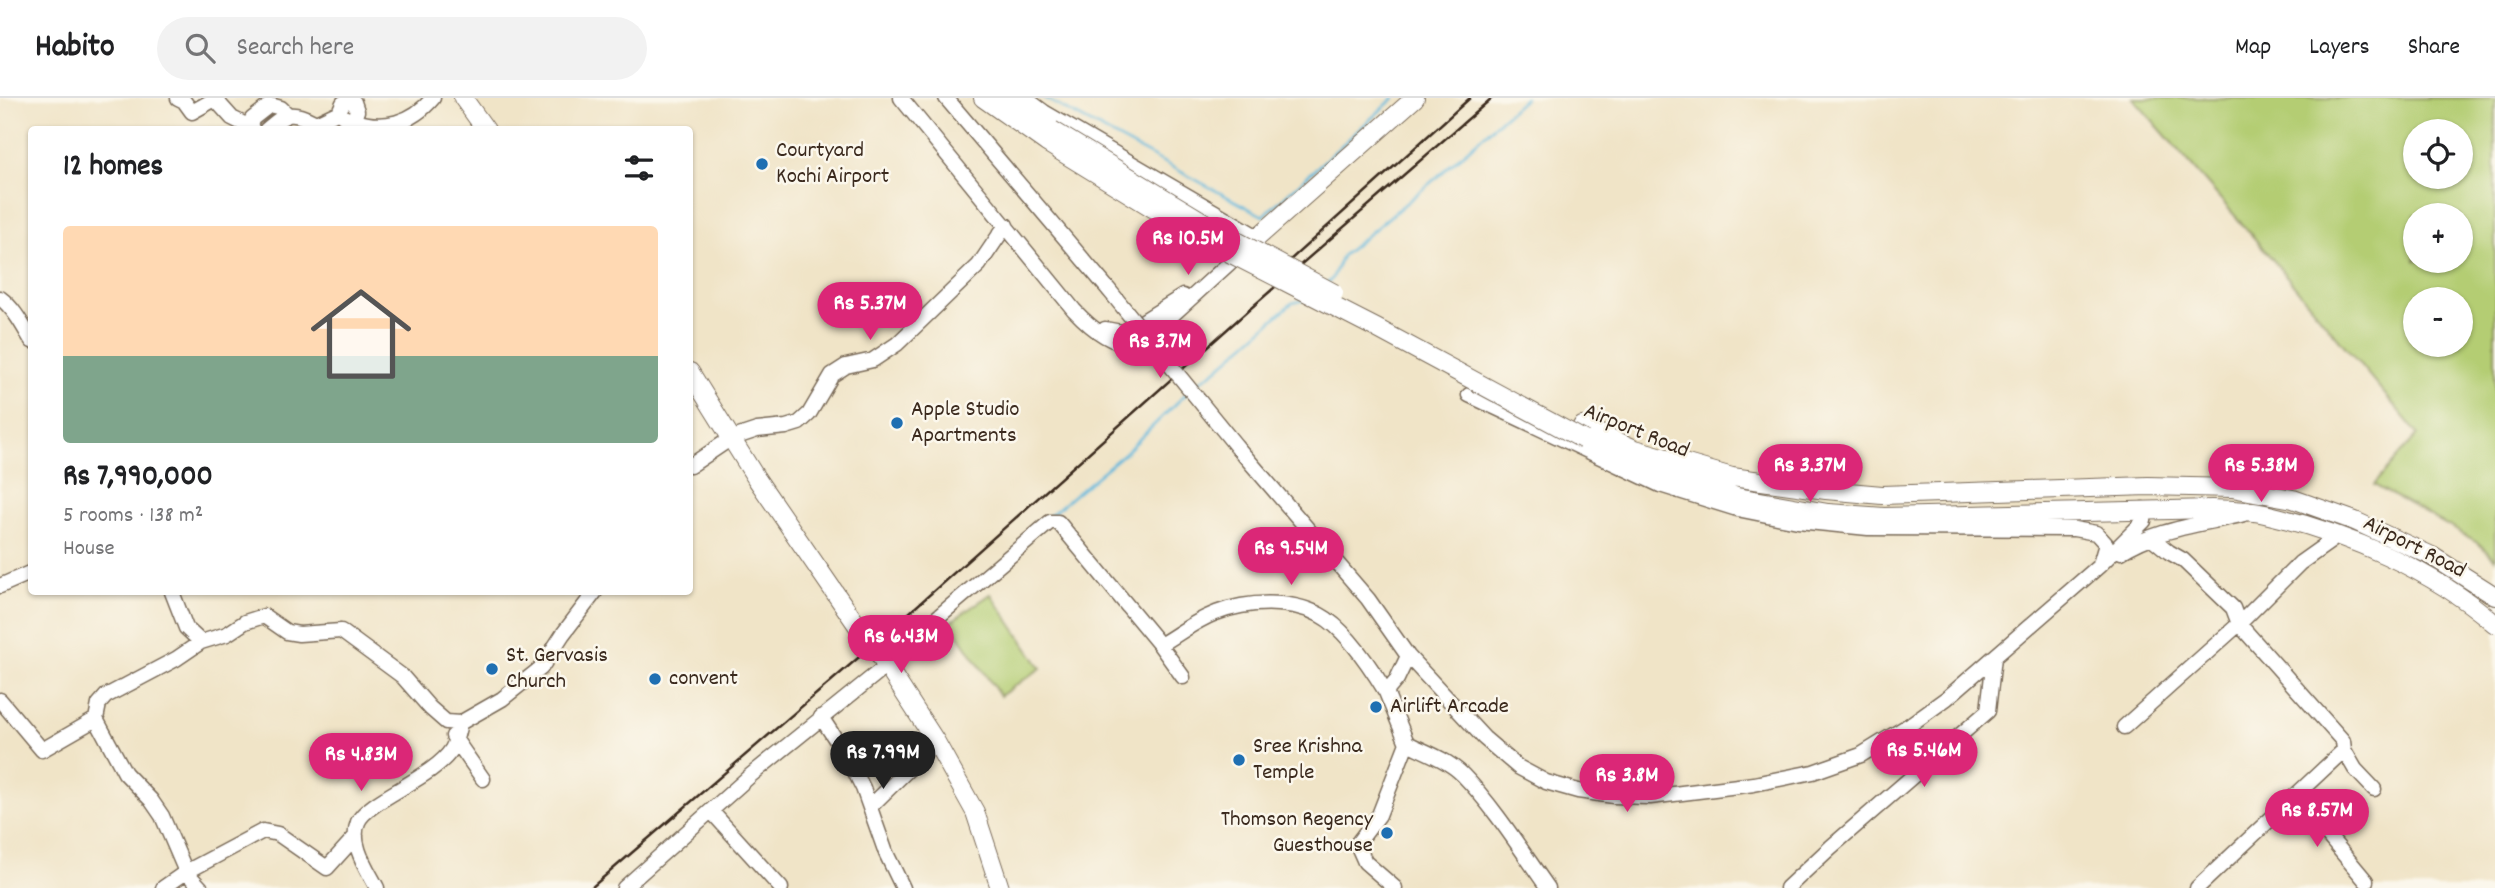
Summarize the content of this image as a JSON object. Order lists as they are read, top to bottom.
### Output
{
  "streets": {
    "main road": ["Airport Road"]
  },
  "places": [
    "Courtyard Kochi Airport",
    "Apple Studio Apartments",
    "St. Gervasis Church",
    "convent",
    "Airlift Arcade",
    "Sree Krishna Temple",
    "Thomson Regency Guesthouse"
  ],
  "page": {
    "header": "Habito",
    "search": "Search here",
    "nav": ["Map", "Layers", "Share"],
    "map_buttons": ["+", "−"],
    "heading": "12 homes",
    "list": [
      {
        "name": "Rs 7,990,000",
        "note": "5 rooms · 138 m² · House"
      }
    ],
    "price": [
      "Rs 10.5M",
      "Rs 5.37M",
      "Rs 3.7M",
      "Rs 3.37M",
      "Rs 5.38M",
      "Rs 9.54M",
      "Rs 6.43M",
      "Rs 5.46M",
      "Rs 7.99M",
      "Rs 4.83M",
      "Rs 3.8M",
      "Rs 8.57M"
    ]
  }
}
